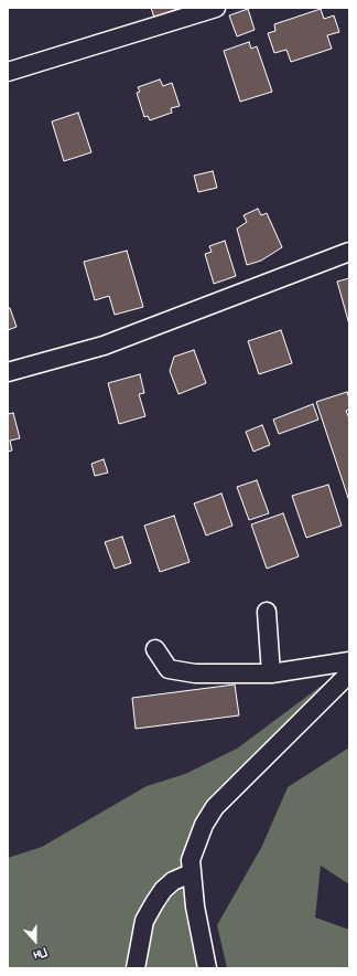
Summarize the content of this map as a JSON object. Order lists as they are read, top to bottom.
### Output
{
  "north": "bottom"
}
